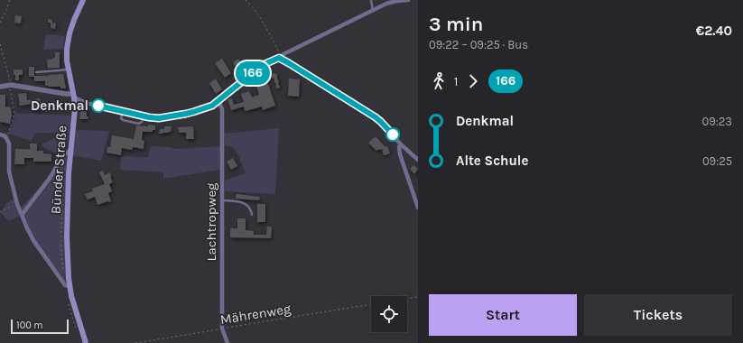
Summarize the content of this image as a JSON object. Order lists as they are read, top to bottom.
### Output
{
  "streets": {
    "main road": ["Bünder Straße"],
    "street": ["Lachtropweg"],
    "path": ["Mährenweg"]
  },
  "crossings": [
    ["Lachtropweg", "Mährenweg"]
  ],
  "places": ["Denkmal"],
  "lines": ["bus line 166"],
  "scale_bar": "100 m",
  "page": {
    "on_map": "166",
    "heading": ["3 min", "09:22 – 09:25 · Bus", "€2.40"],
    "legs": ["1", "166"],
    "list": [
      {
        "name": "Denkmal",
        "value": "09:23"
      },
      {
        "name": "Alte Schule",
        "value": "09:25"
      }
    ],
    "buttons": ["Start", "Tickets"],
    "scale": "100 m"
  }
}
